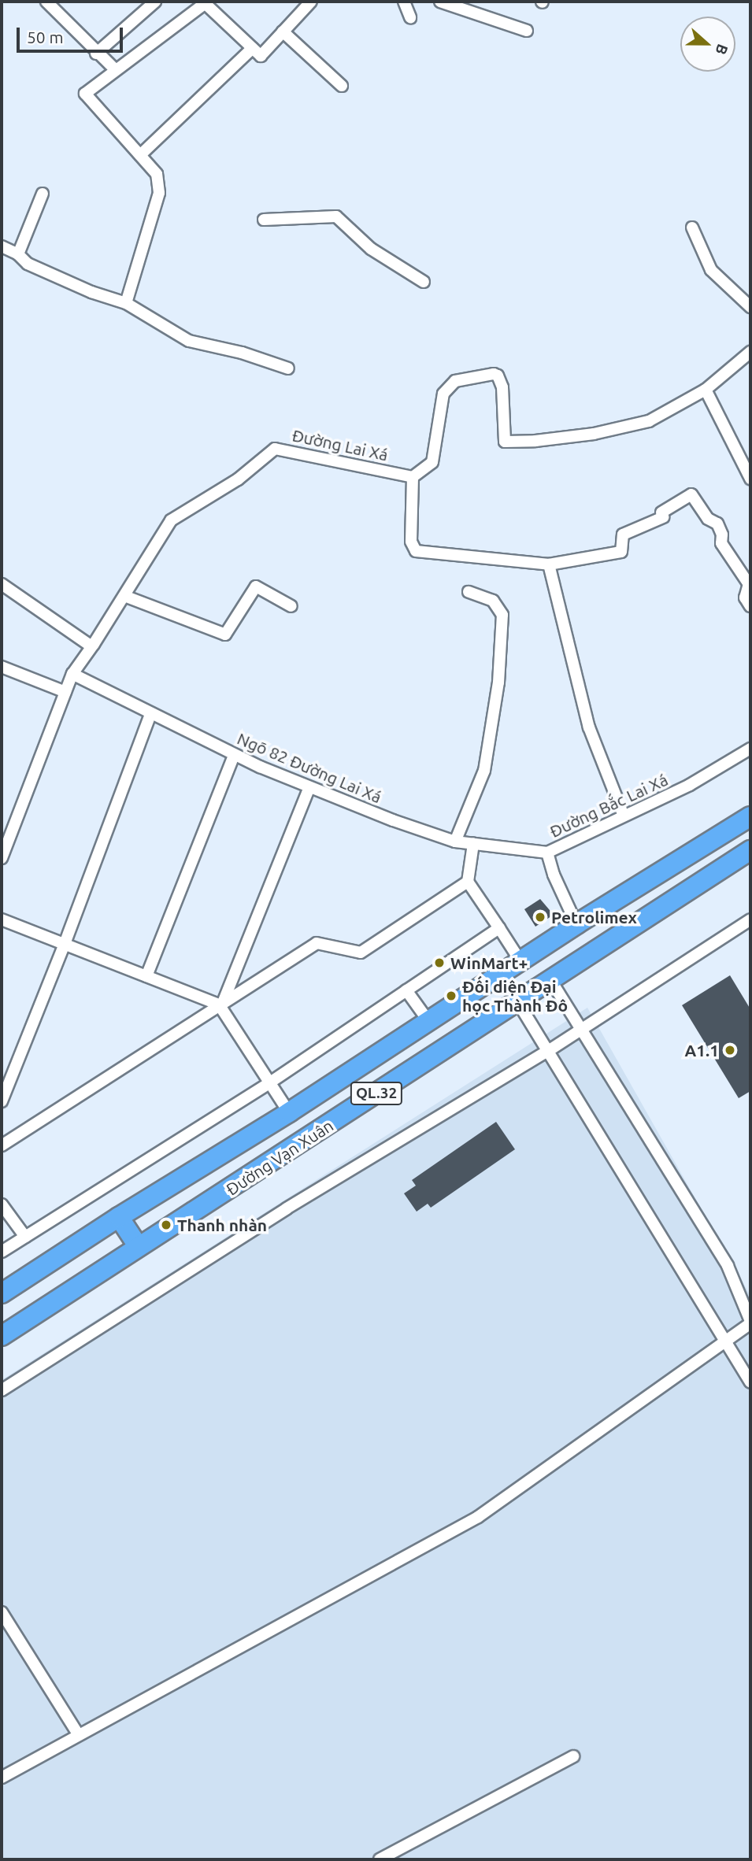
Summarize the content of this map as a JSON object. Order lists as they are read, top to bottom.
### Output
{
  "streets": {
    "highway": ["QL.32", "Đường Vạn Xuân"],
    "street": ["Đường Lai Xá", "Ngõ 82 Đường Lai Xá", "Đường Bắc Lai Xá"]
  },
  "crossings": [
    ["Đường Lai Xá", "Ngõ 82 Đường Lai Xá"],
    ["Ngõ 82 Đường Lai Xá", "Đường Bắc Lai Xá"],
    ["Đường Bắc Lai Xá", "Đường Vạn Xuân"]
  ],
  "places": [
    "Petrolimex",
    "WinMart+",
    "Đối diện Đại học Thành Đô",
    "A1.1",
    "Thanh nhàn"
  ],
  "scale_bar": "50 m",
  "north": "right"
}
